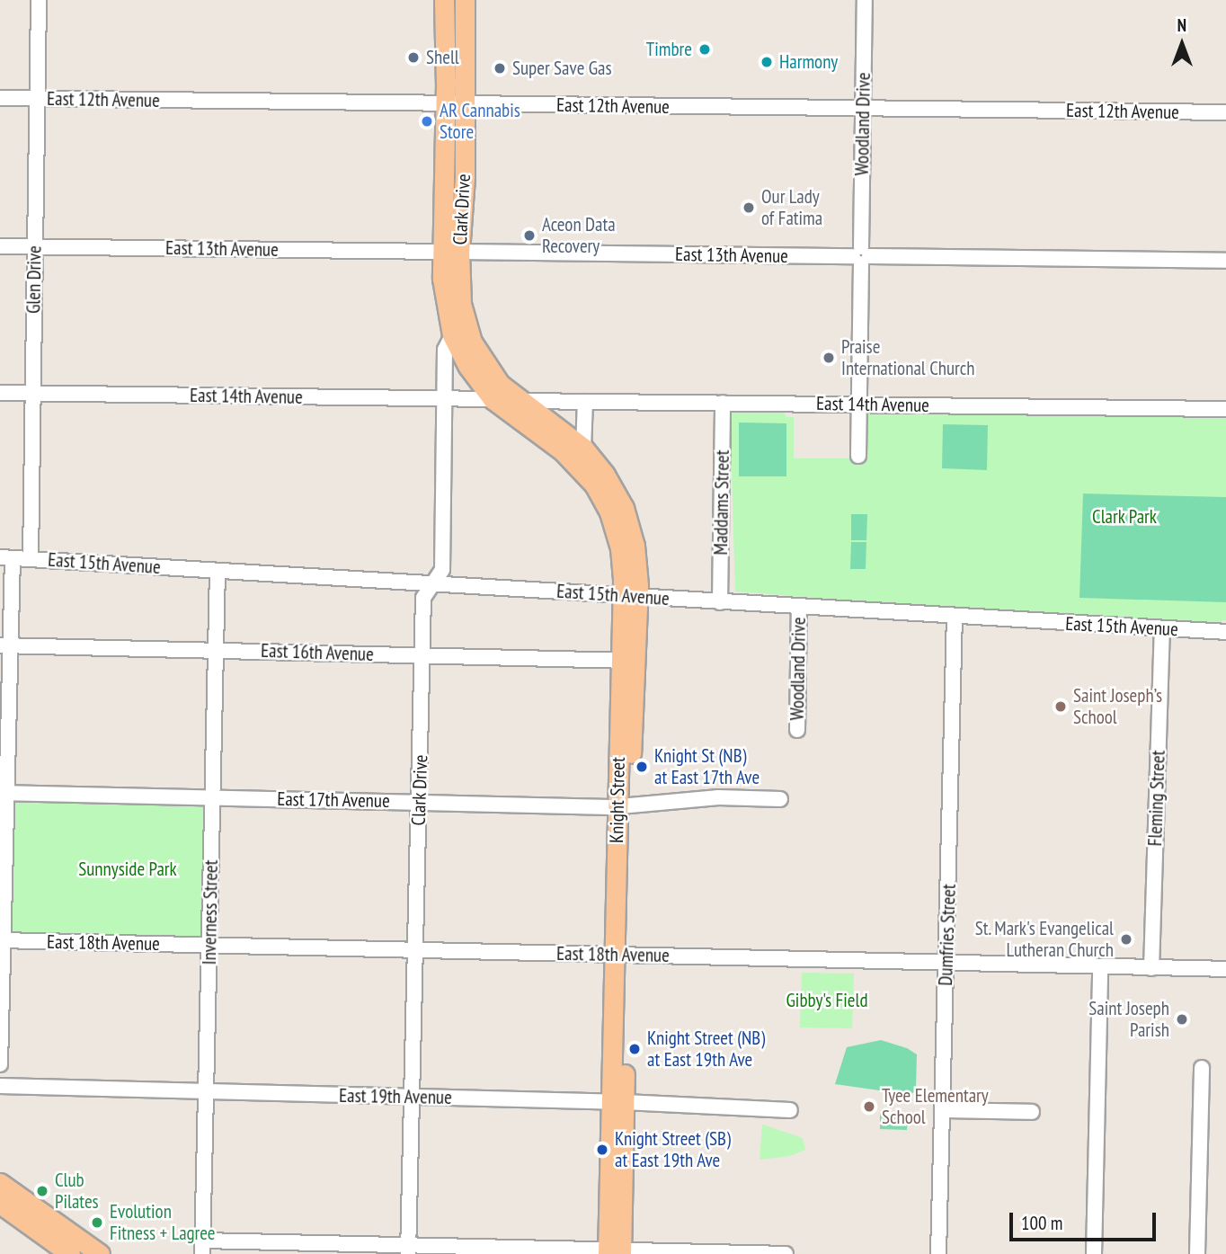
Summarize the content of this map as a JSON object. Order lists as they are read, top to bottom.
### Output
{
  "streets": {
    "main road": ["Clark Drive", "Knight Street"],
    "street": [
      "East 12th Avenue",
      "Woodland Drive",
      "East 13th Avenue",
      "Glen Drive",
      "East 14th Avenue",
      "Maddams Street",
      "East 15th Avenue",
      "East 16th Avenue",
      "Fleming Street",
      "East 17th Avenue",
      "Inverness Street",
      "Dumfries Street",
      "East 18th Avenue",
      "East 19th Avenue"
    ]
  },
  "crossings": [
    ["East 12th Avenue", "Woodland Drive"],
    ["East 12th Avenue", "Clark Drive"],
    ["East 12th Avenue", "Glen Drive"],
    ["Woodland Drive", "East 13th Avenue"],
    ["Woodland Drive", "East 14th Avenue"],
    ["Woodland Drive", "East 15th Avenue"],
    ["Clark Drive", "East 13th Avenue"],
    ["Clark Drive", "East 14th Avenue"],
    ["Clark Drive", "East 15th Avenue"],
    ["Clark Drive", "East 16th Avenue"],
    ["Clark Drive", "East 17th Avenue"],
    ["Clark Drive", "Knight Street"],
    ["Clark Drive", "East 18th Avenue"],
    ["Clark Drive", "East 19th Avenue"],
    ["East 13th Avenue", "Glen Drive"],
    ["Glen Drive", "East 14th Avenue"],
    ["Glen Drive", "East 15th Avenue"],
    ["East 14th Avenue", "Maddams Street"],
    ["East 14th Avenue", "Knight Street"],
    ["Maddams Street", "East 15th Avenue"],
    ["East 15th Avenue", "Fleming Street"],
    ["East 15th Avenue", "Knight Street"],
    ["East 15th Avenue", "Inverness Street"],
    ["East 15th Avenue", "Dumfries Street"],
    ["East 16th Avenue", "Knight Street"],
    ["East 16th Avenue", "Inverness Street"],
    ["Fleming Street", "East 18th Avenue"],
    ["East 17th Avenue", "Knight Street"],
    ["East 17th Avenue", "Inverness Street"],
    ["Knight Street", "East 18th Avenue"],
    ["Knight Street", "East 19th Avenue"],
    ["Inverness Street", "East 18th Avenue"],
    ["Inverness Street", "East 19th Avenue"],
    ["Dumfries Street", "East 18th Avenue"]
  ],
  "parks": ["Clark Park", "Sunnyside Park", "Gibby's Field"],
  "places": [
    "Timbre",
    "Shell",
    "Harmony",
    "Super Save Gas",
    "AR Cannabis Store",
    "Our Lady of Fatima",
    "Aceon Data Recovery",
    "Praise International Church",
    "Saint Joseph’s School",
    "Knight St (NB) at East 17th Ave",
    "St. Mark's Evangelical Lutheran Church",
    "Saint Joseph Parish",
    "Knight Street (NB) at East 19th Ave",
    "Tyee Elementary School",
    "Knight Street (SB) at East 19th Ave",
    "Club Pilates",
    "Evolution Fitness + Lagree"
  ],
  "scale_bar": "100 m",
  "north": "top"
}
